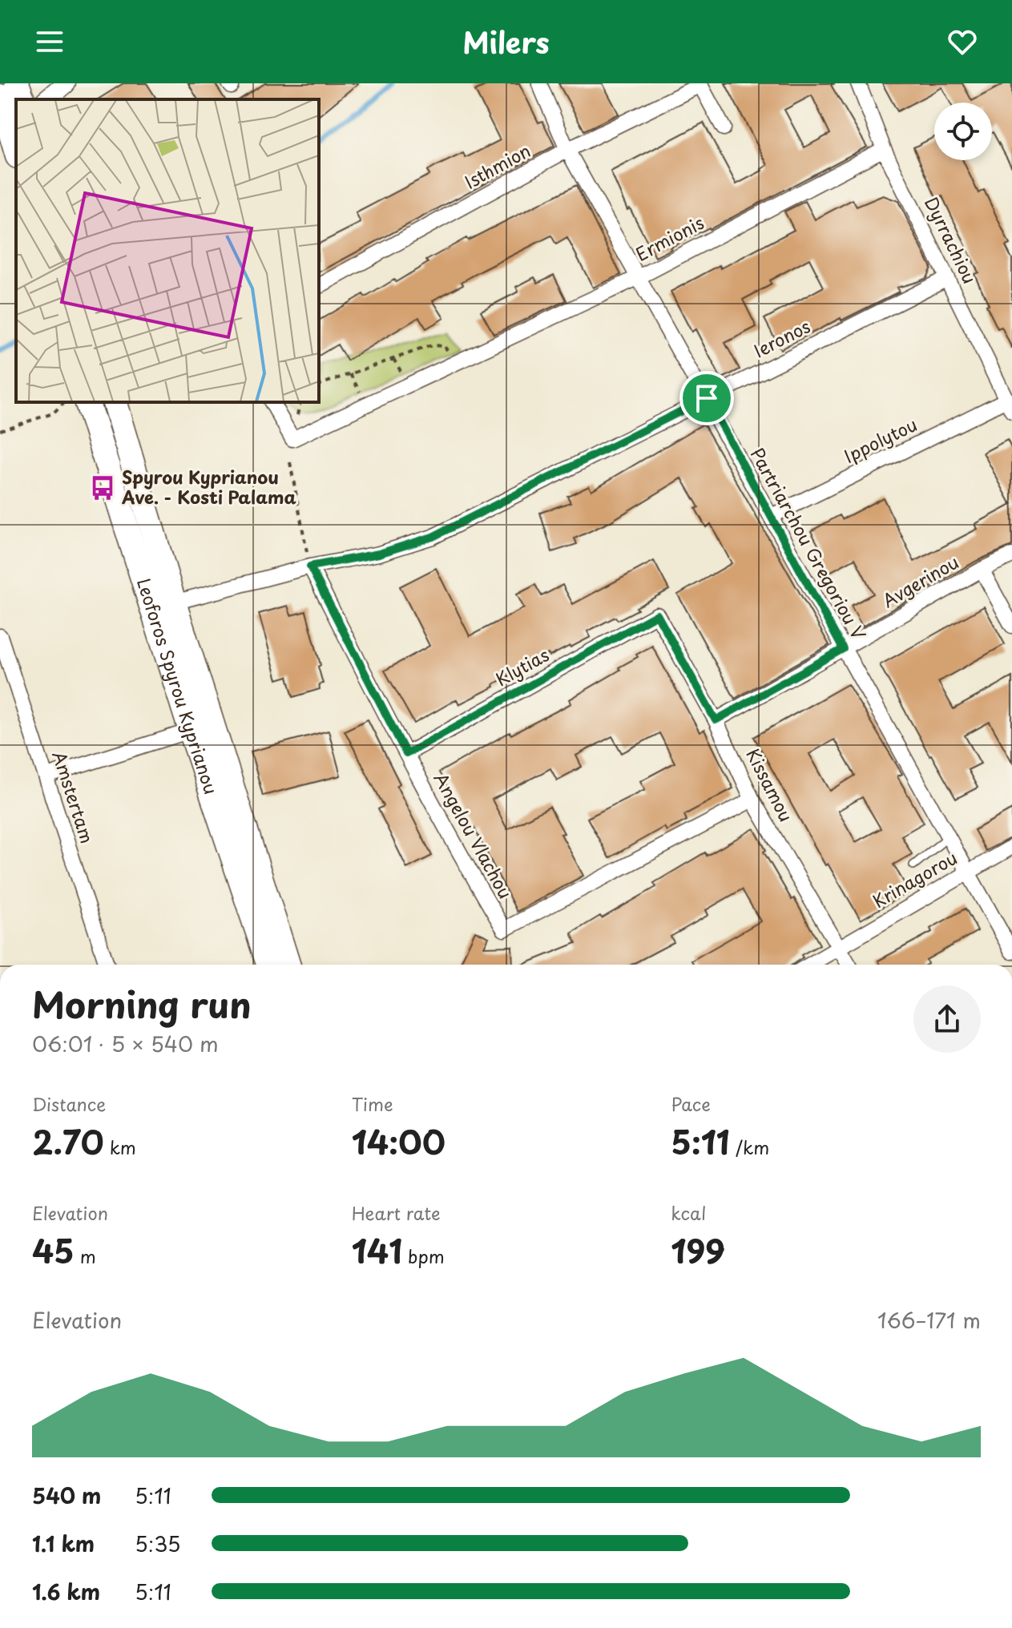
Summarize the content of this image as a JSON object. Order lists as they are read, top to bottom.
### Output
{
  "streets": {
    "main road": ["Leoforos Spyrou Kyprianou"],
    "street": [
      "Isthmion",
      "Ermionis",
      "Dyrrachiou",
      "Ieronos",
      "Ippolytou",
      "Partriarchou Gregoriou V",
      "Avgerinou",
      "Klytias",
      "Kissamou",
      "Amstertam",
      "Angelou Vlachou",
      "Krinagorou"
    ]
  },
  "crossings": [
    ["Isthmion", "Partriarchou Gregoriou V"],
    ["Ermionis", "Dyrrachiou"],
    ["Ermionis", "Partriarchou Gregoriou V"],
    ["Dyrrachiou", "Ieronos"],
    ["Dyrrachiou", "Ippolytou"],
    ["Ieronos", "Partriarchou Gregoriou V"],
    ["Ieronos", "Angelou Vlachou"],
    ["Ippolytou", "Partriarchou Gregoriou V"],
    ["Partriarchou Gregoriou V", "Avgerinou"],
    ["Partriarchou Gregoriou V", "Krinagorou"],
    ["Avgerinou", "Kissamou"],
    ["Klytias", "Kissamou"],
    ["Klytias", "Angelou Vlachou"],
    ["Kissamou", "Angelou Vlachou"],
    ["Kissamou", "Krinagorou"]
  ],
  "places": {
    "bus stop": ["Spyrou Kyprianou Ave. - Kosti Palama"]
  },
  "page": {
    "header": "Milers",
    "heading": ["Morning run", "06:01 · 5 × 540 m"],
    "stats": [
      ["Distance", "2.70 km"],
      ["Time", "14:00"],
      ["Pace", "5:11 /km"],
      ["Elevation", "45 m"],
      ["Heart rate", "141 bpm"],
      ["kcal", "199"]
    ],
    "chart": ["Elevation", "166–171 m"],
    "list": [
      {
        "name": "540 m",
        "note": "5:11"
      },
      {
        "name": "1.1 km",
        "note": "5:35"
      },
      {
        "name": "1.6 km",
        "note": "5:11"
      }
    ]
  }
}
